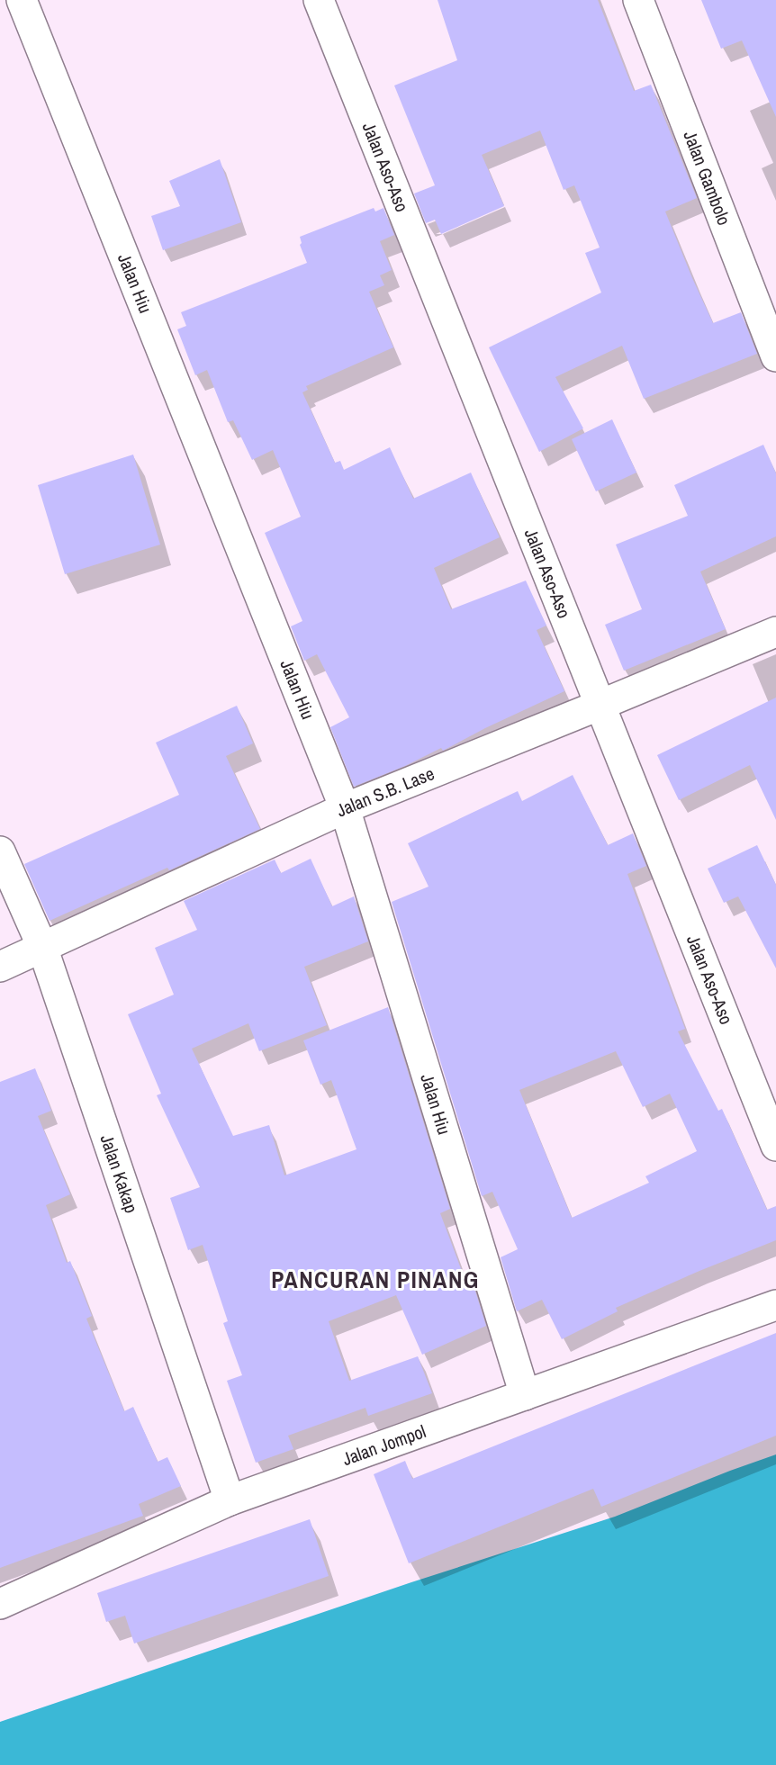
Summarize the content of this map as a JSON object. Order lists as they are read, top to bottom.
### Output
{
  "streets": {
    "street": [
      "Jalan Aso-Aso",
      "Jalan Gambolo",
      "Jalan Hiu",
      "Jalan S.B. Lase",
      "Jalan Kakap",
      "Jalan Jompol"
    ]
  },
  "crossings": [
    ["Jalan Aso-Aso", "Jalan S.B. Lase"],
    ["Jalan Hiu", "Jalan S.B. Lase"],
    ["Jalan Hiu", "Jalan Jompol"],
    ["Jalan S.B. Lase", "Jalan Kakap"],
    ["Jalan Kakap", "Jalan Jompol"]
  ],
  "districts": ["PANCURAN PINANG"]
}
